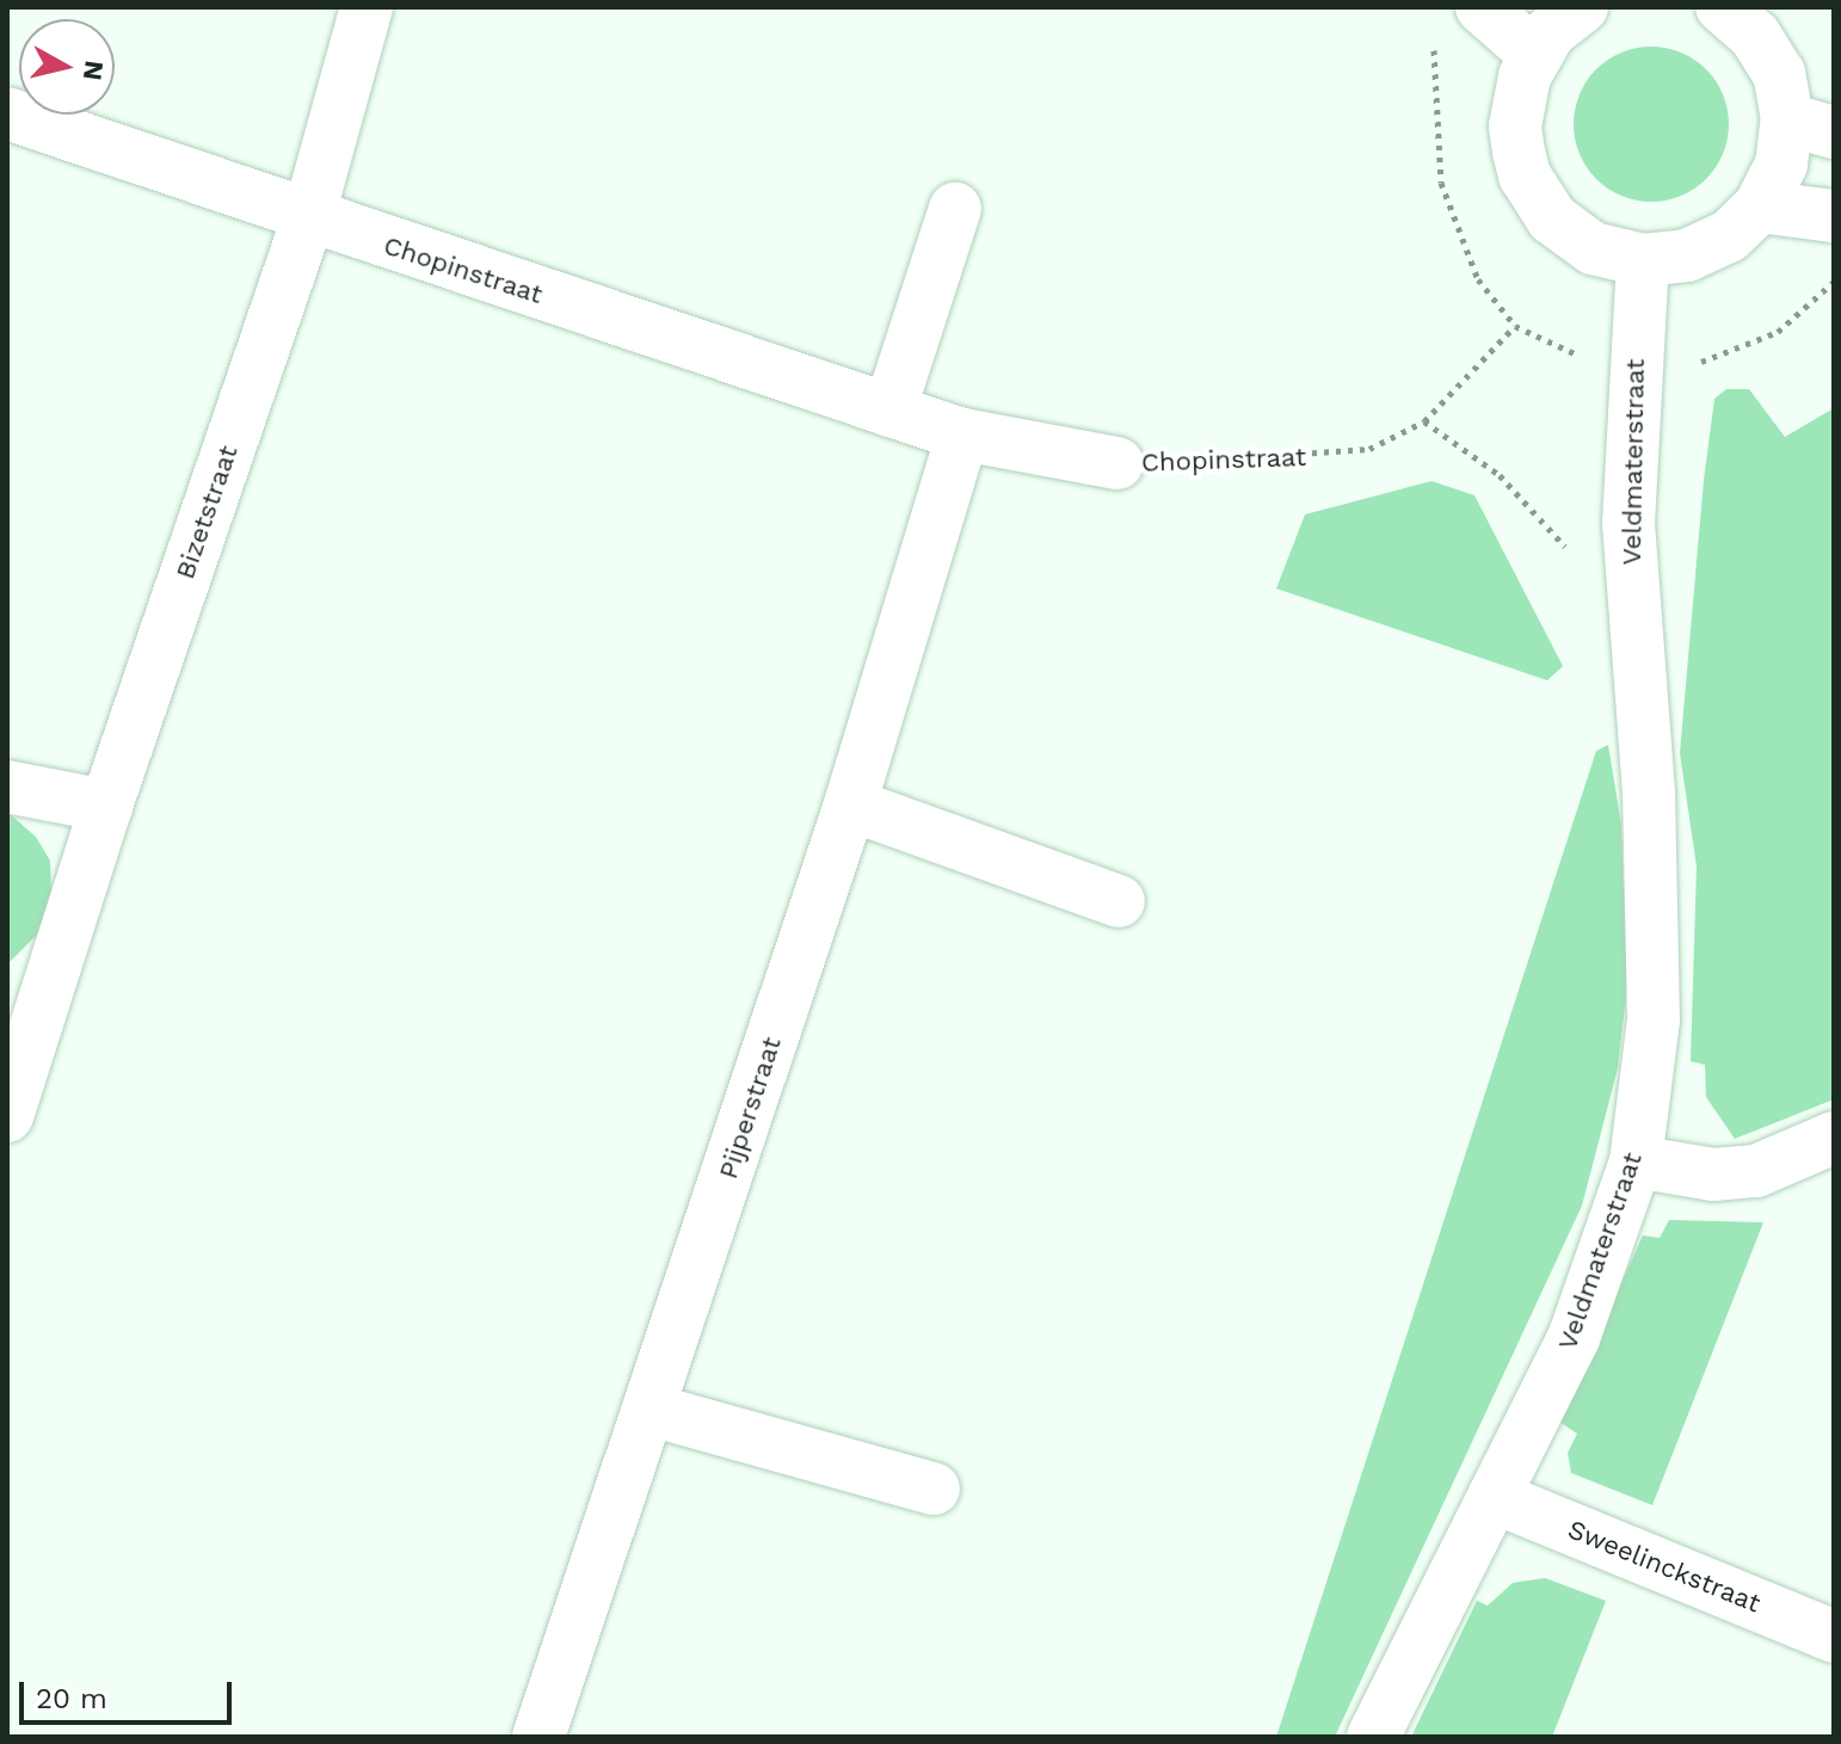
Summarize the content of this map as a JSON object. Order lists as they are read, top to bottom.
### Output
{
  "streets": {
    "street": [
      "Chopinstraat",
      "Veldmaterstraat",
      "Bizetstraat",
      "Pijperstraat",
      "Sweelinckstraat"
    ]
  },
  "crossings": [
    ["Chopinstraat", "Bizetstraat"],
    ["Chopinstraat", "Pijperstraat"],
    ["Veldmaterstraat", "Sweelinckstraat"]
  ],
  "scale_bar": "20 m",
  "north": "right"
}
